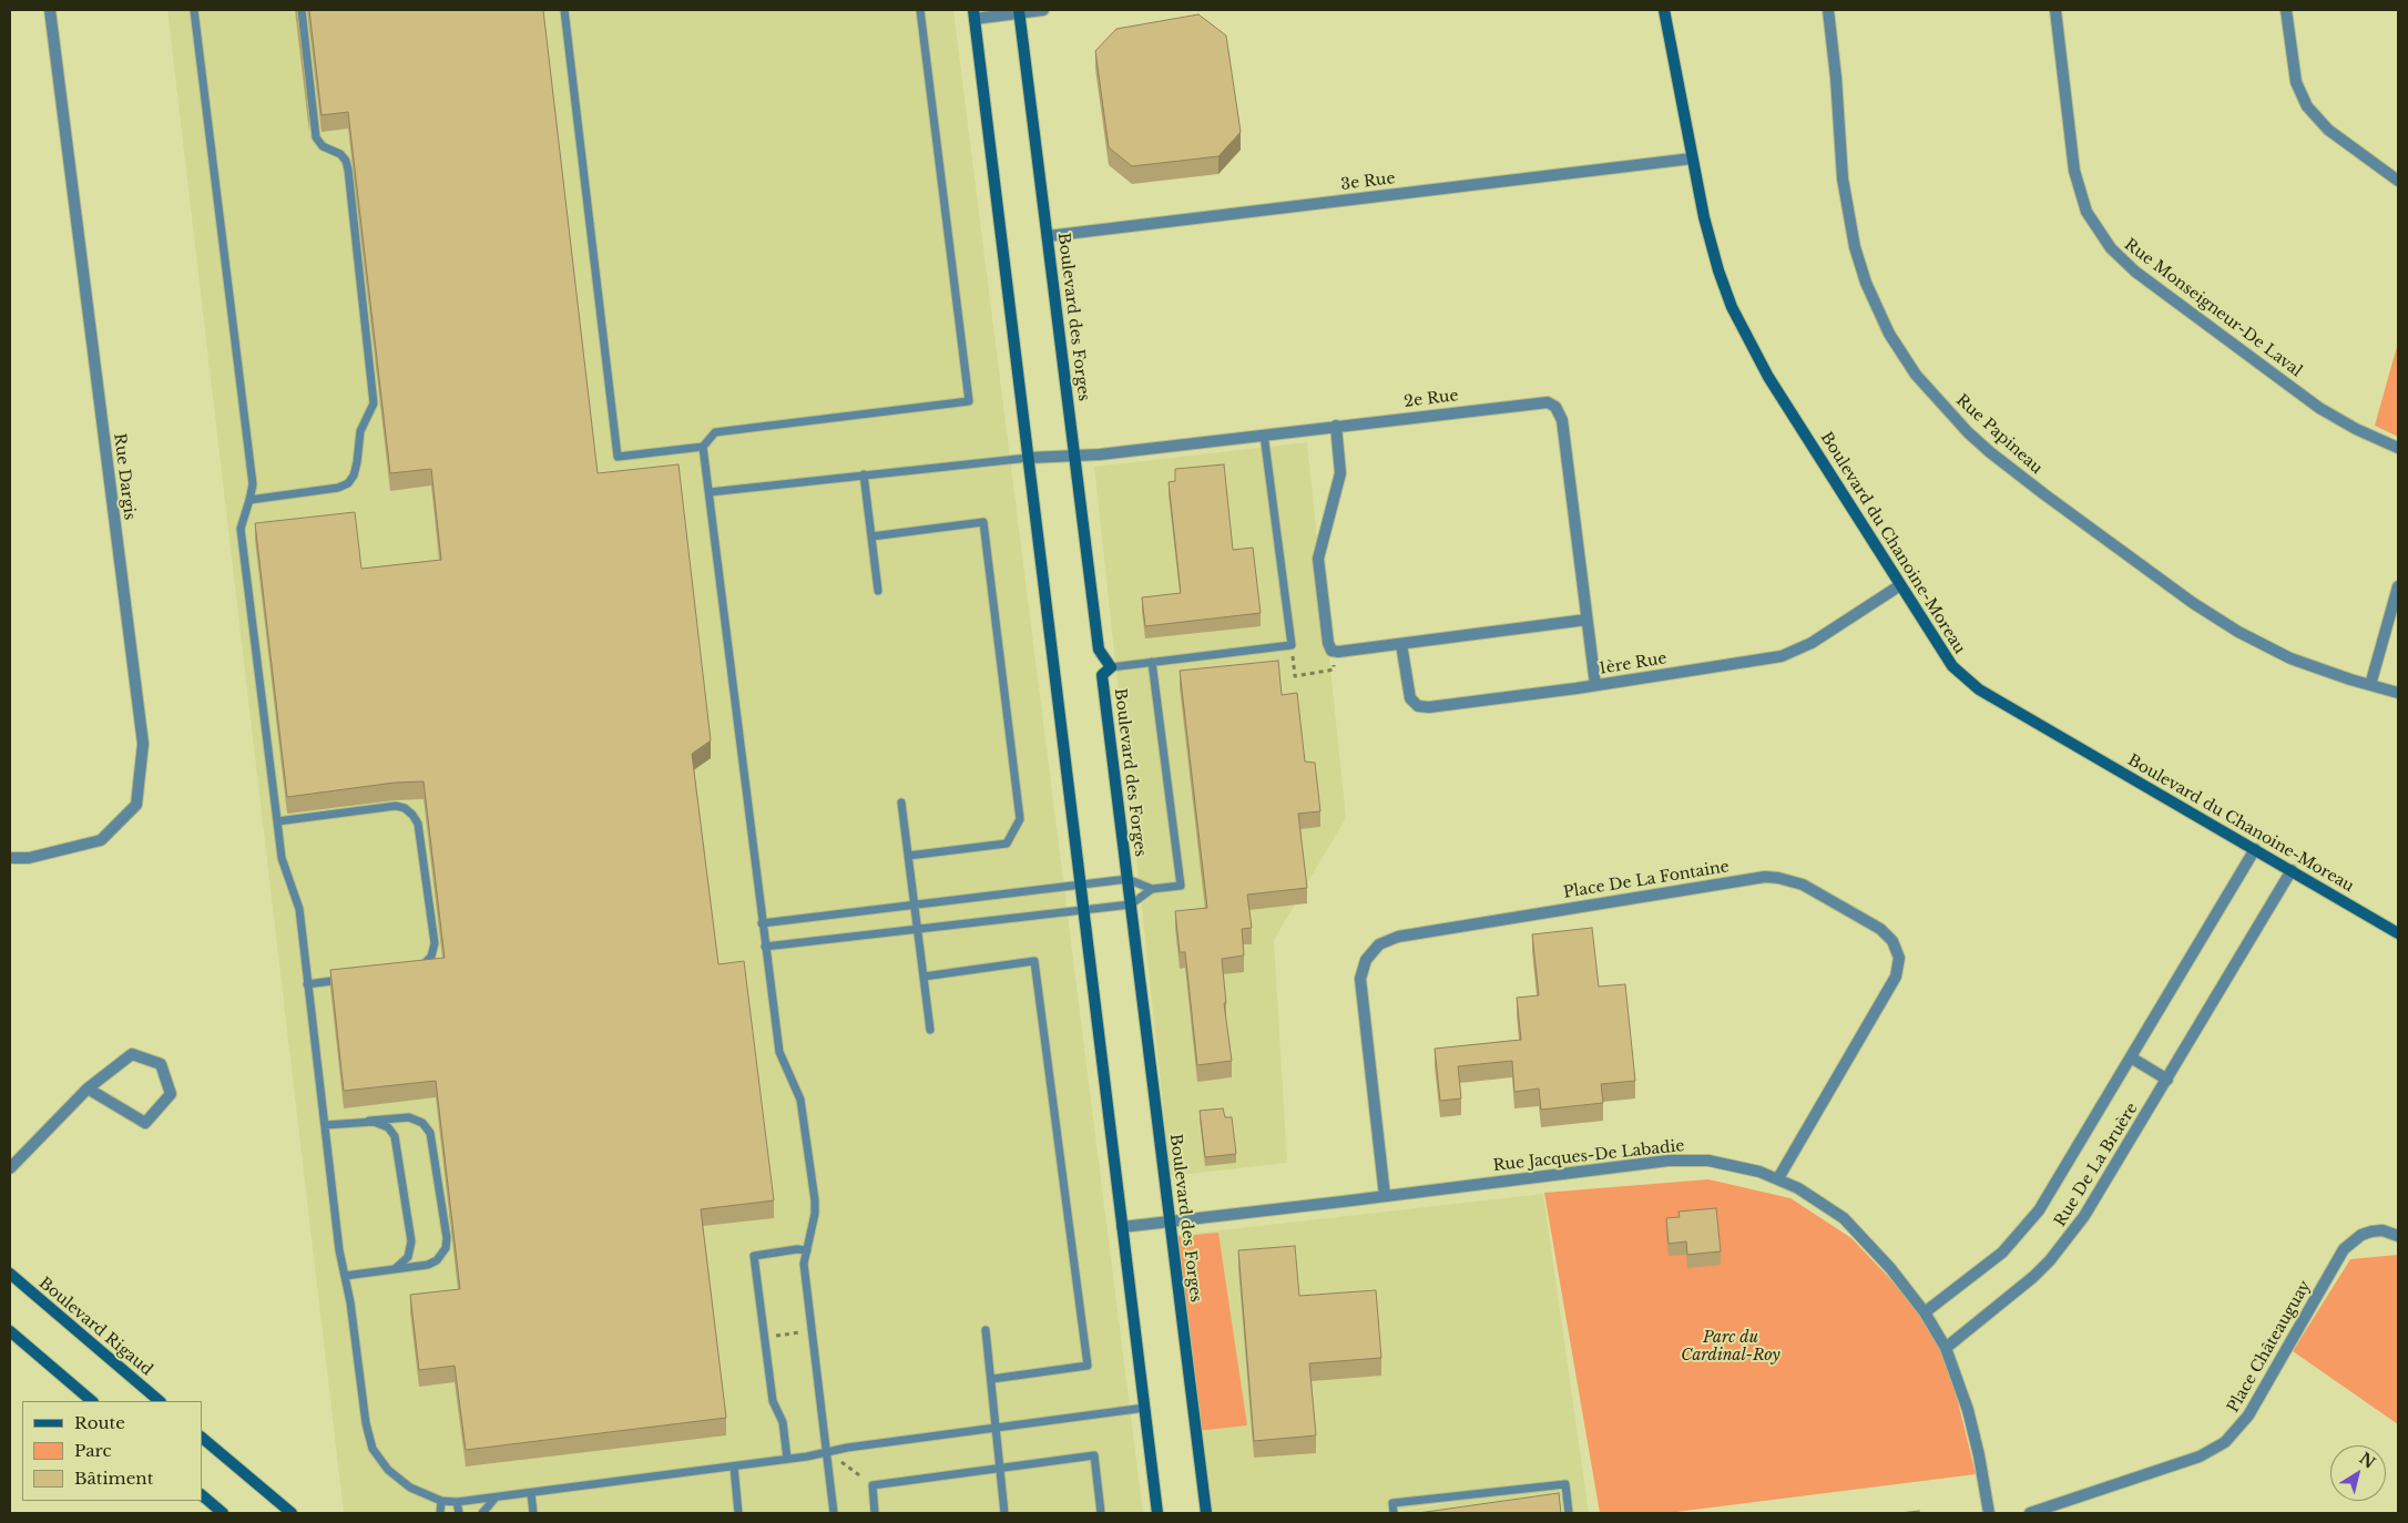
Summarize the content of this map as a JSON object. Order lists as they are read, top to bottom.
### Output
{
  "streets": {
    "main road": ["Boulevard des Forges", "Boulevard du Chanoine-Moreau", "Boulevard Rigaud"],
    "street": [
      "3e Rue",
      "Rue Monseigneur-De Laval",
      "2e Rue",
      "Rue Papineau",
      "Rue Dargis",
      "1ère Rue",
      "Place De La Fontaine",
      "Rue Jacques-De Labadie",
      "Rue De La Bruère",
      "Place Châteauguay"
    ]
  },
  "crossings": [
    ["3e Rue", "Boulevard des Forges"],
    ["3e Rue", "Boulevard du Chanoine-Moreau"],
    ["Boulevard des Forges", "2e Rue"],
    ["Boulevard des Forges", "Rue Jacques-De Labadie"],
    ["2e Rue", "1ère Rue"],
    ["Boulevard du Chanoine-Moreau", "1ère Rue"],
    ["Boulevard du Chanoine-Moreau", "Rue De La Bruère"],
    ["Place De La Fontaine", "Rue Jacques-De Labadie"],
    ["Rue Jacques-De Labadie", "Rue De La Bruère"]
  ],
  "parks": ["Parc du Cardinal-Roy"],
  "legend": ["Route", "Parc", "Bâtiment"],
  "north": "top right"
}
